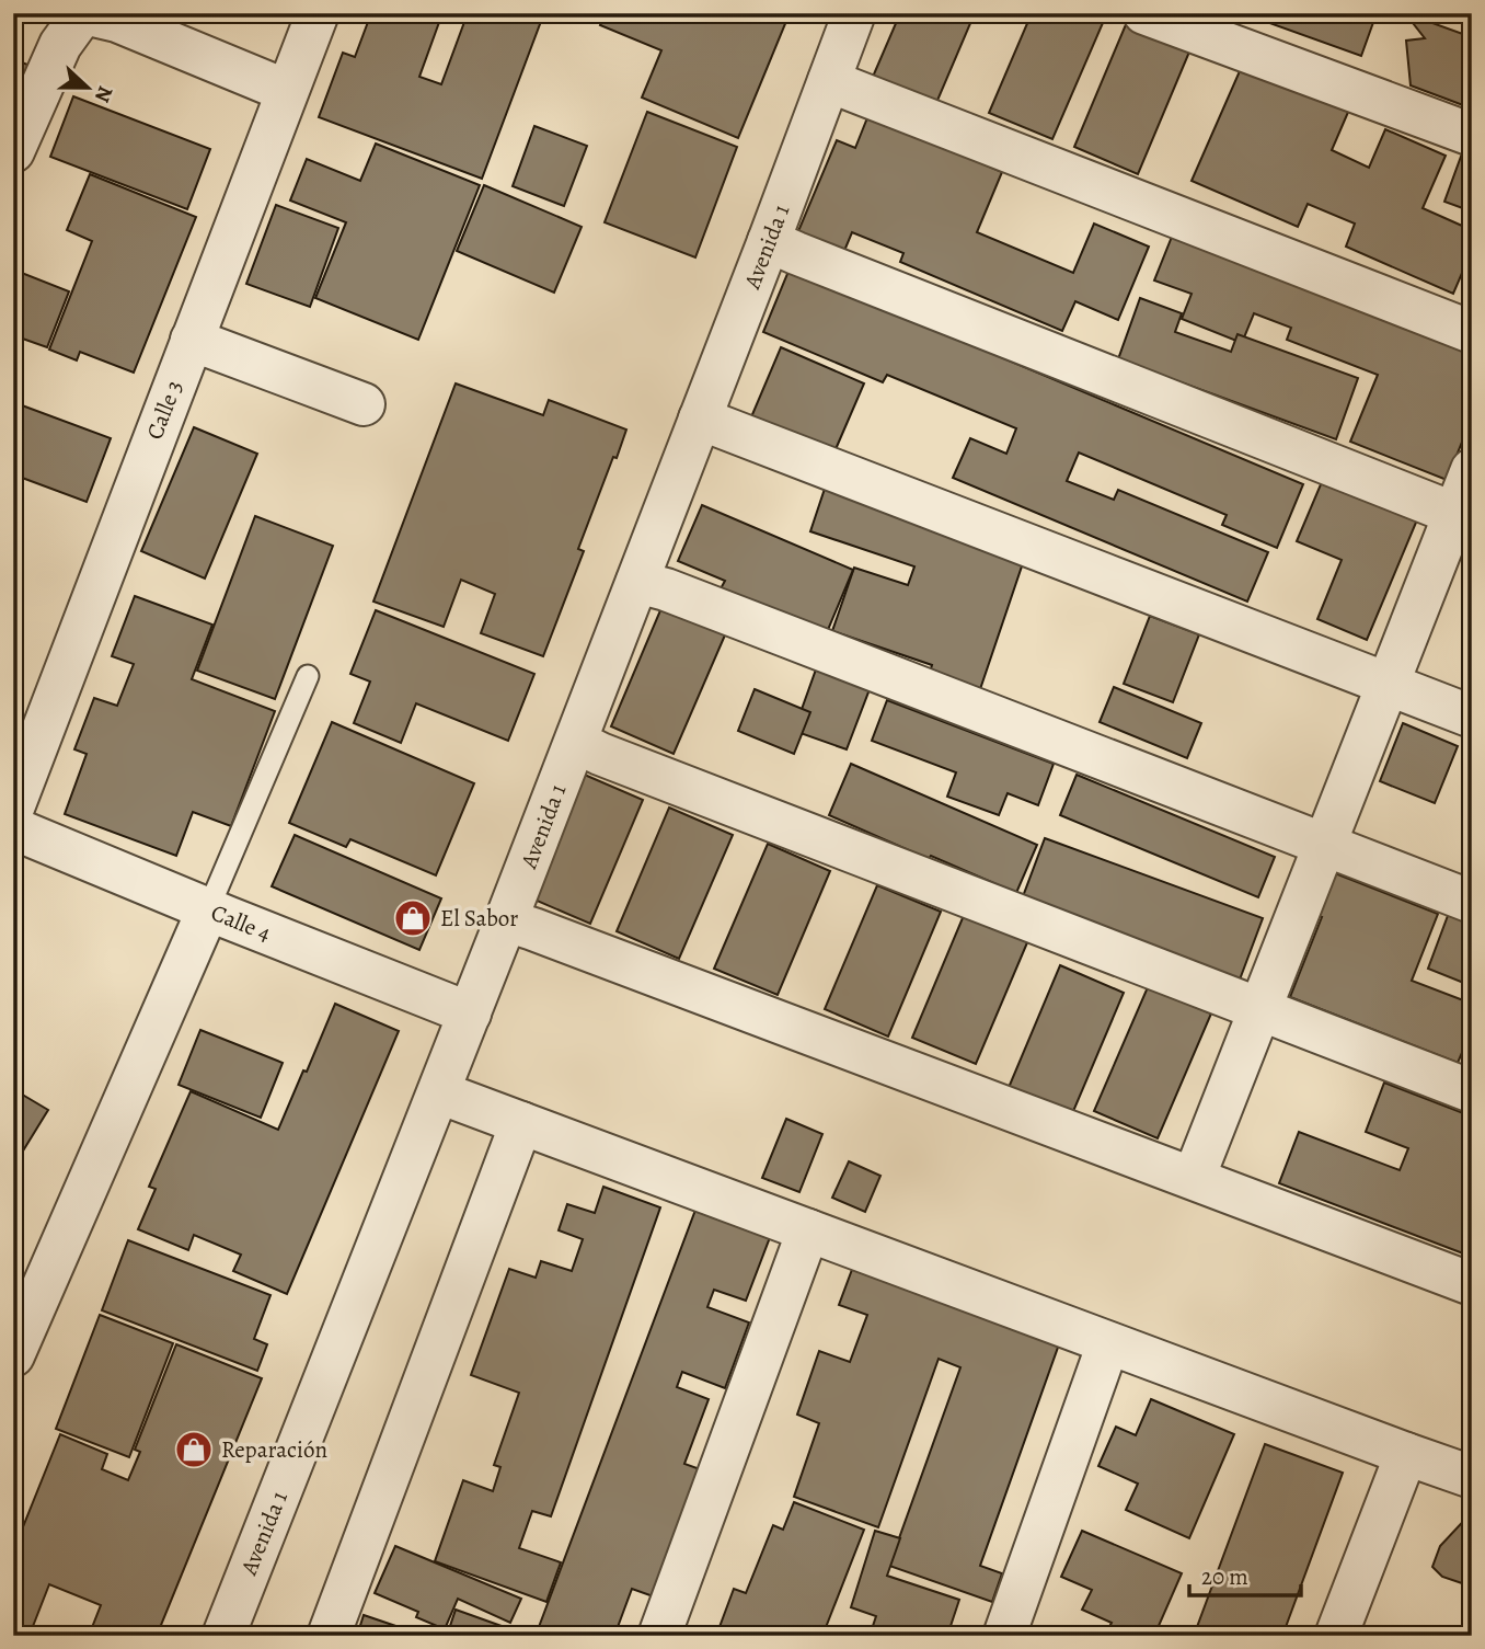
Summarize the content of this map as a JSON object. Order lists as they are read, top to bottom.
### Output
{
  "streets": {
    "street": ["Avenida 1", "Calle 3", "Calle 4"]
  },
  "crossings": [
    ["Avenida 1", "Calle 4"]
  ],
  "places": {
    "shop": ["El Sabor", "Reparación"]
  },
  "scale_bar": "20 m",
  "north": "right"
}
